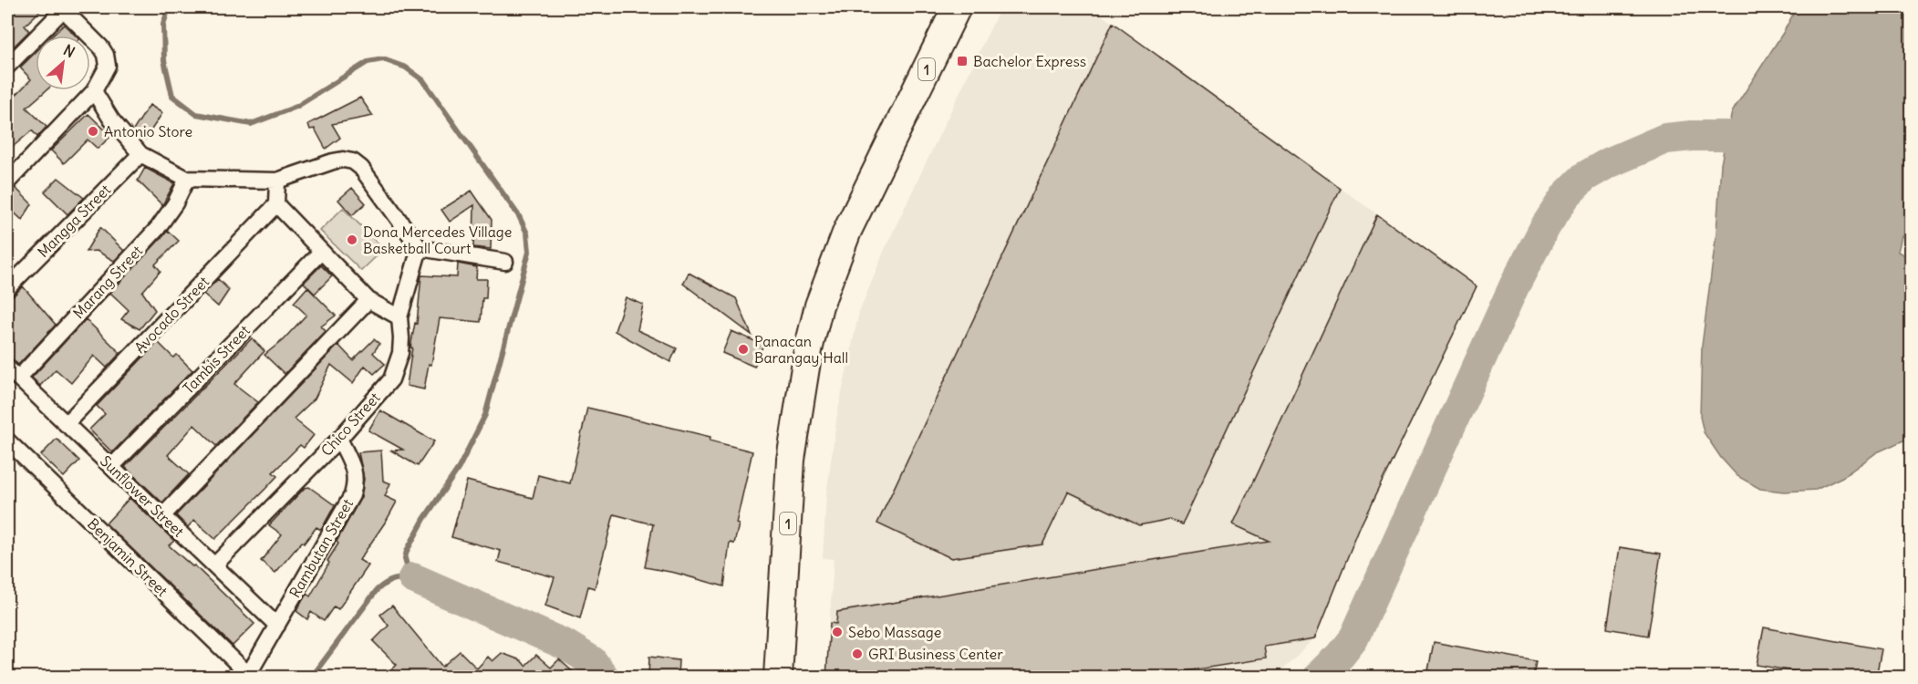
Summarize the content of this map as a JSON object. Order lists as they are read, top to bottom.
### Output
{
  "streets": {
    "highway": ["1"],
    "street": [
      "Mangga Street",
      "Marang Street",
      "Avocado Street",
      "Tambis Street",
      "Chico Street",
      "Sunflower Street",
      "Rambutan Street",
      "Benjamin Street"
    ]
  },
  "crossings": [
    ["Marang Street", "Sunflower Street"],
    ["Avocado Street", "Sunflower Street"],
    ["Tambis Street", "Sunflower Street"],
    ["Chico Street", "Sunflower Street"],
    ["Chico Street", "Rambutan Street"],
    ["Sunflower Street", "Rambutan Street"],
    ["Rambutan Street", "Benjamin Street"]
  ],
  "places": {
    "transit": ["Bachelor Express"],
    "other": [
      "Antonio Store",
      "Dona Mercedes Village Basketball Court",
      "Panacan Barangay Hall",
      "Sebo Massage",
      "GRI Business Center"
    ]
  },
  "north": "top right"
}
